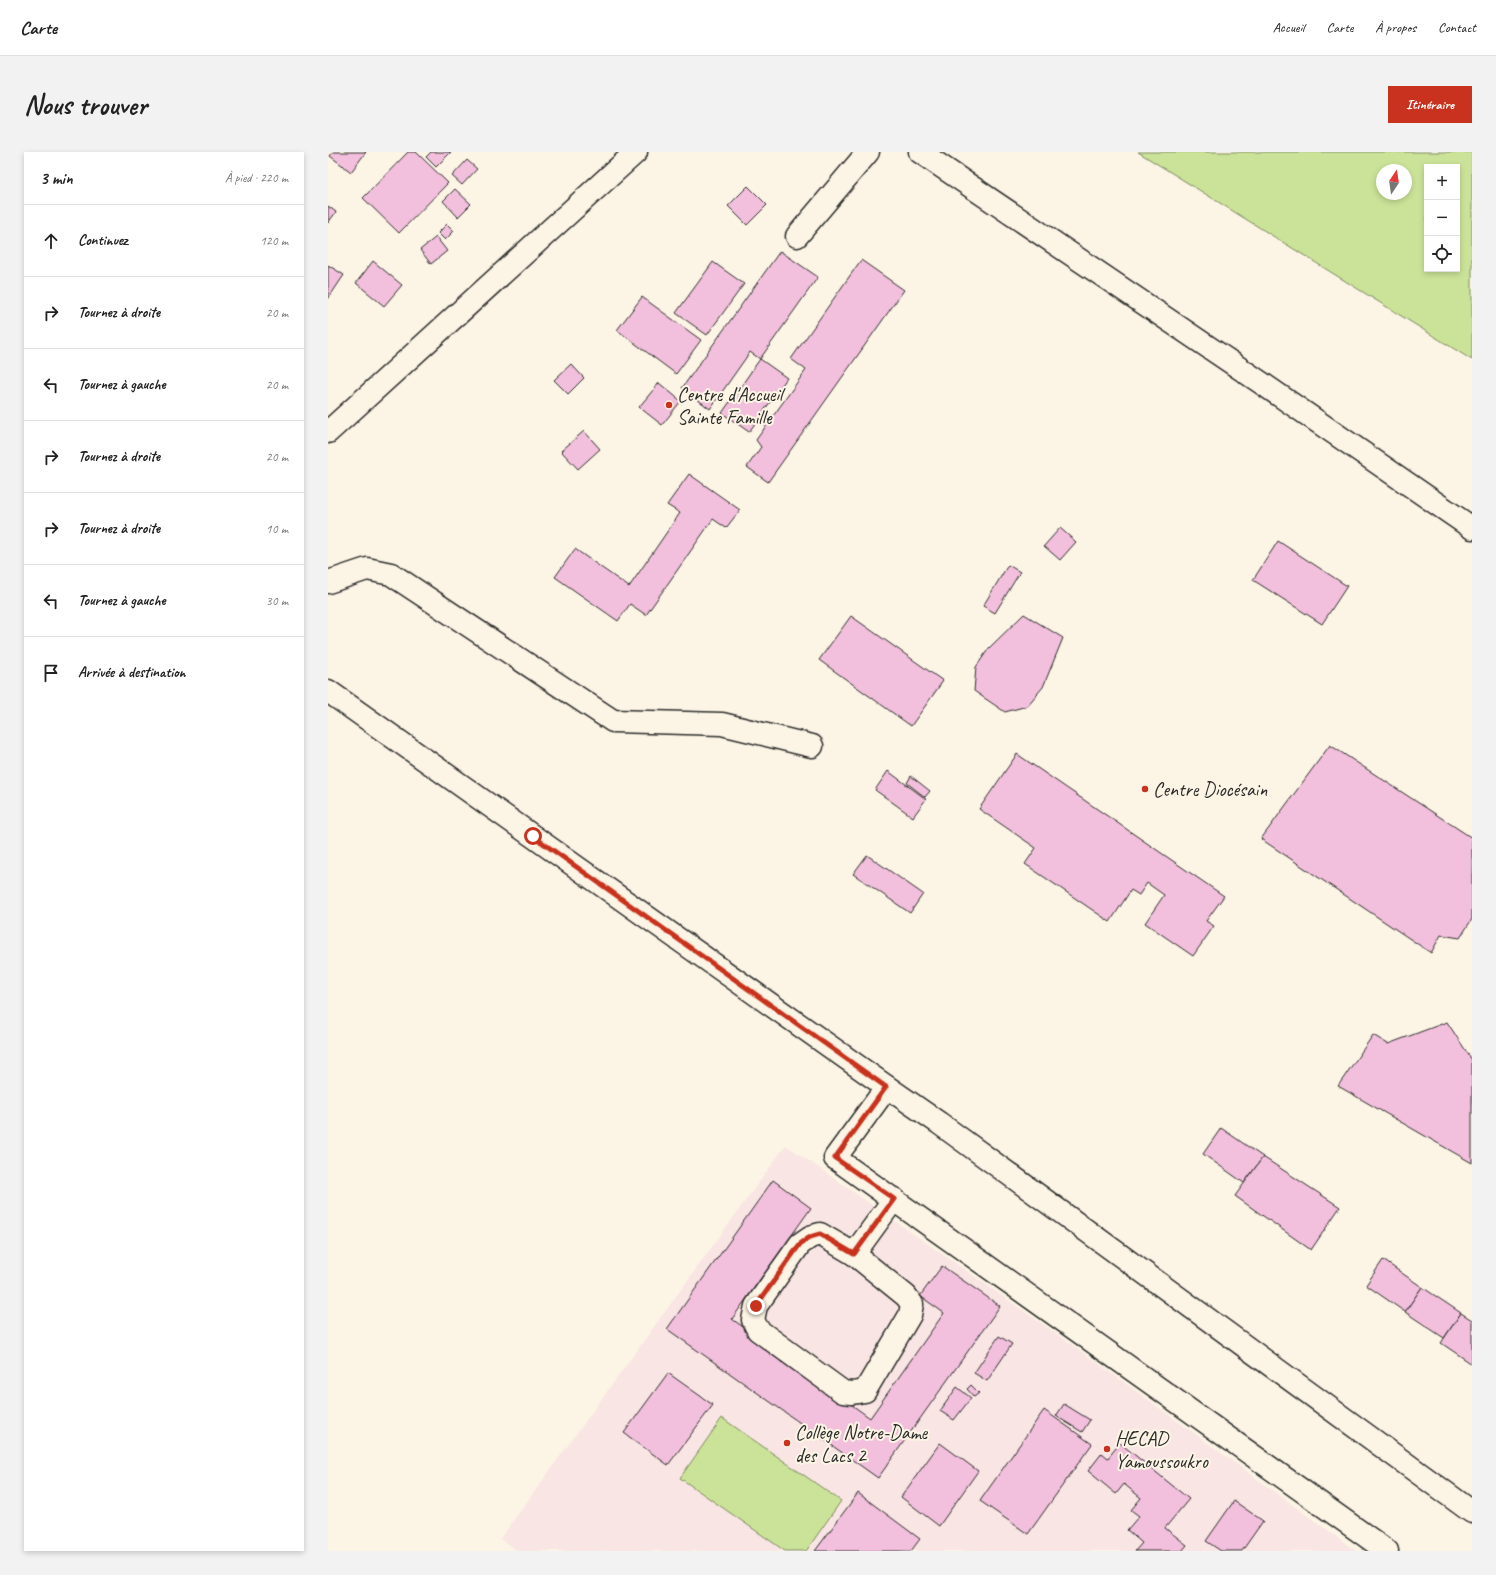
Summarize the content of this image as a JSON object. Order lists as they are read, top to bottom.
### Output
{
  "places": [
    "Centre d'Accueil Sainte Famille",
    "Centre Diocésain",
    "Collège Notre-Dame des Lacs 2",
    "HECAD Yamoussoukro"
  ],
  "north": "top",
  "page": {
    "header": "Carte",
    "nav": [
      "Accueil",
      "Carte",
      "À propos",
      "Contact"
    ],
    "buttons": "Itinéraire",
    "title": "Nous trouver",
    "heading": ["3 min", "À pied · 220 m"],
    "map_buttons": ["+", "−"],
    "list": [
      ["Continuez", "120 m"],
      ["Tournez à droite", "20 m"],
      ["Tournez à gauche", "20 m"],
      ["Tournez à droite", "20 m"],
      ["Tournez à droite", "10 m"],
      ["Tournez à gauche", "30 m"],
      "Arrivée à destination"
    ]
  }
}
